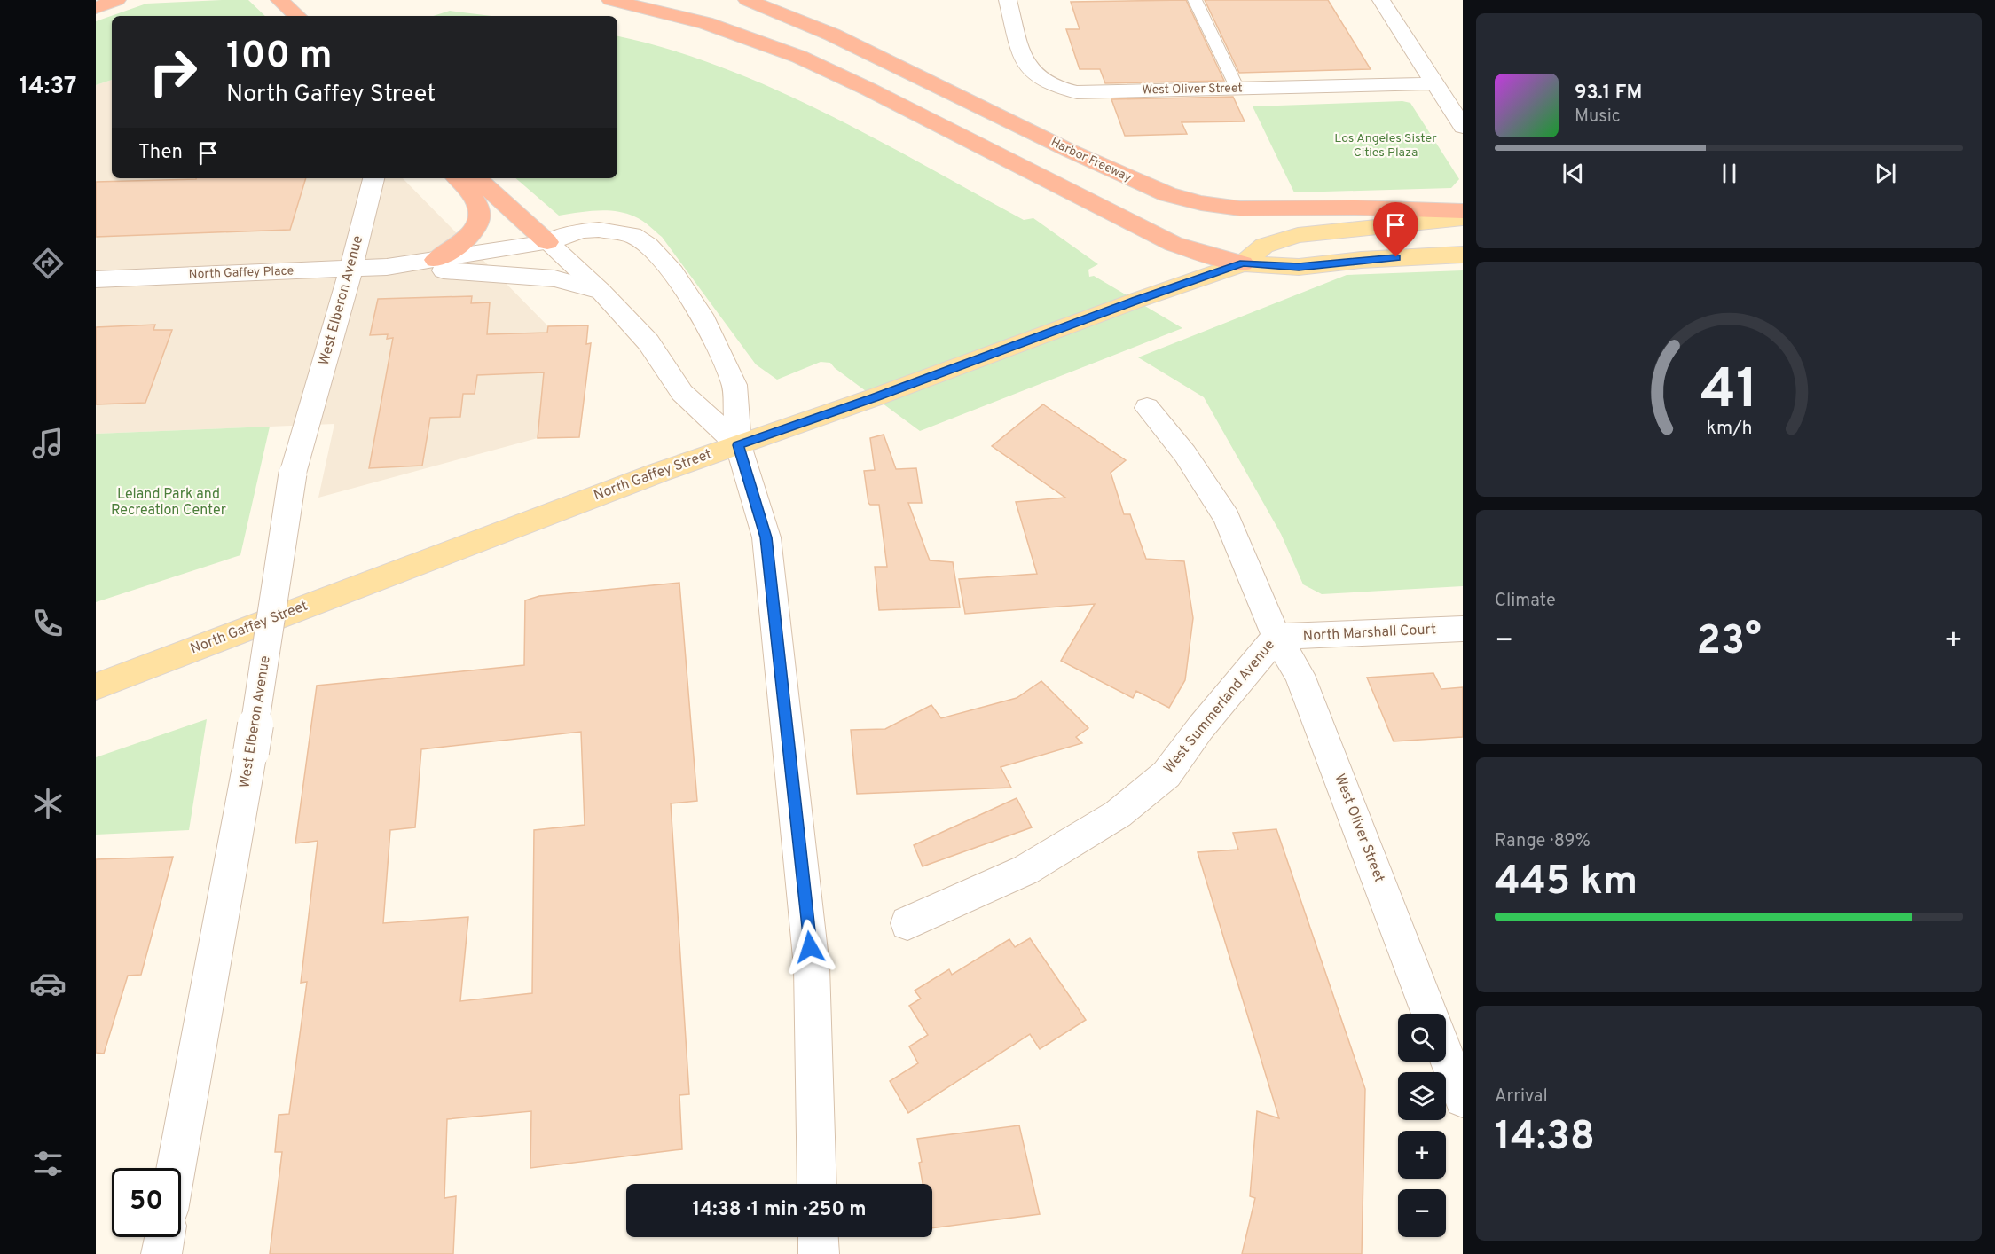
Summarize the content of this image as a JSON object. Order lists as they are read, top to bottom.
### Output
{
  "streets": {
    "highway": ["Harbor Freeway"],
    "main road": ["North Gaffey Street"],
    "street": [
      "West Oliver Street",
      "North Gaffey Place",
      "West Elberon Avenue",
      "North Marshall Court",
      "West Summerland Avenue"
    ]
  },
  "crossings": [
    ["West Oliver Street", "North Marshall Court"],
    ["West Oliver Street", "West Summerland Avenue"],
    ["North Gaffey Place", "West Elberon Avenue"],
    ["North Gaffey Place", "North Gaffey Street"],
    ["North Marshall Court", "West Summerland Avenue"]
  ],
  "parks": ["Los Angeles Sister Cities Plaza", "Leland Park and Recreation Center"],
  "page": {
    "tabs": "14:37",
    "turn": ["100 m", "North Gaffey Street"],
    "song": ["93.1 FM", "Music"],
    "then": "Then",
    "tile": [
      "Climate",
      ["Range · 89%", "445 km"],
      ["Arrival", "14:38"]
    ],
    "heat": ["−", "23°", "+"],
    "map_buttons": ["+", "−"],
    "limit": "50",
    "trip": "14:38 · 1 min · 250 m",
    "gauge": ["41", "km/h"]
  }
}
